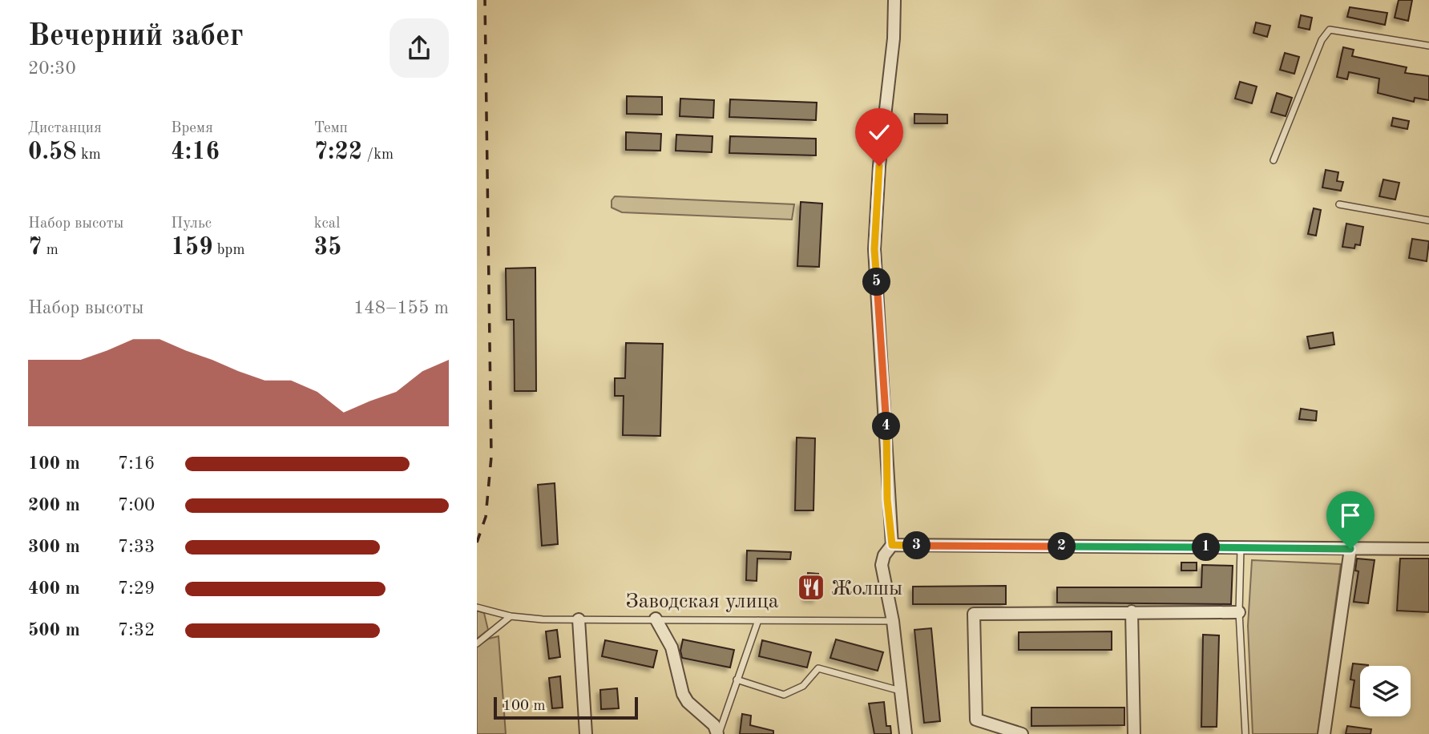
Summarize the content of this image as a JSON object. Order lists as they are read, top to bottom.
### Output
{
  "streets": {
    "lane": ["Заводская улица"]
  },
  "places": {
    "restaurant": ["Жолшы"]
  },
  "scale_bar": "100 m",
  "page": {
    "heading": ["Вечерний забег", "20:30"],
    "stats": [
      ["Дистанция", "0.58 km"],
      ["Время", "4:16"],
      ["Темп", "7:22 /km"],
      ["Набор высоты", "7 m"],
      ["Пульс", "159 bpm"],
      ["kcal", "35"]
    ],
    "pins": [
      "5",
      "4",
      "3",
      "2",
      "1"
    ],
    "chart": ["Набор высоты", "148–155 m"],
    "list": [
      {
        "name": "100 m",
        "note": "7:16"
      },
      {
        "name": "200 m",
        "note": "7:00"
      },
      {
        "name": "300 m",
        "note": "7:33"
      },
      {
        "name": "400 m",
        "note": "7:29"
      },
      {
        "name": "500 m",
        "note": "7:32"
      }
    ],
    "scale": "100 m"
  }
}
